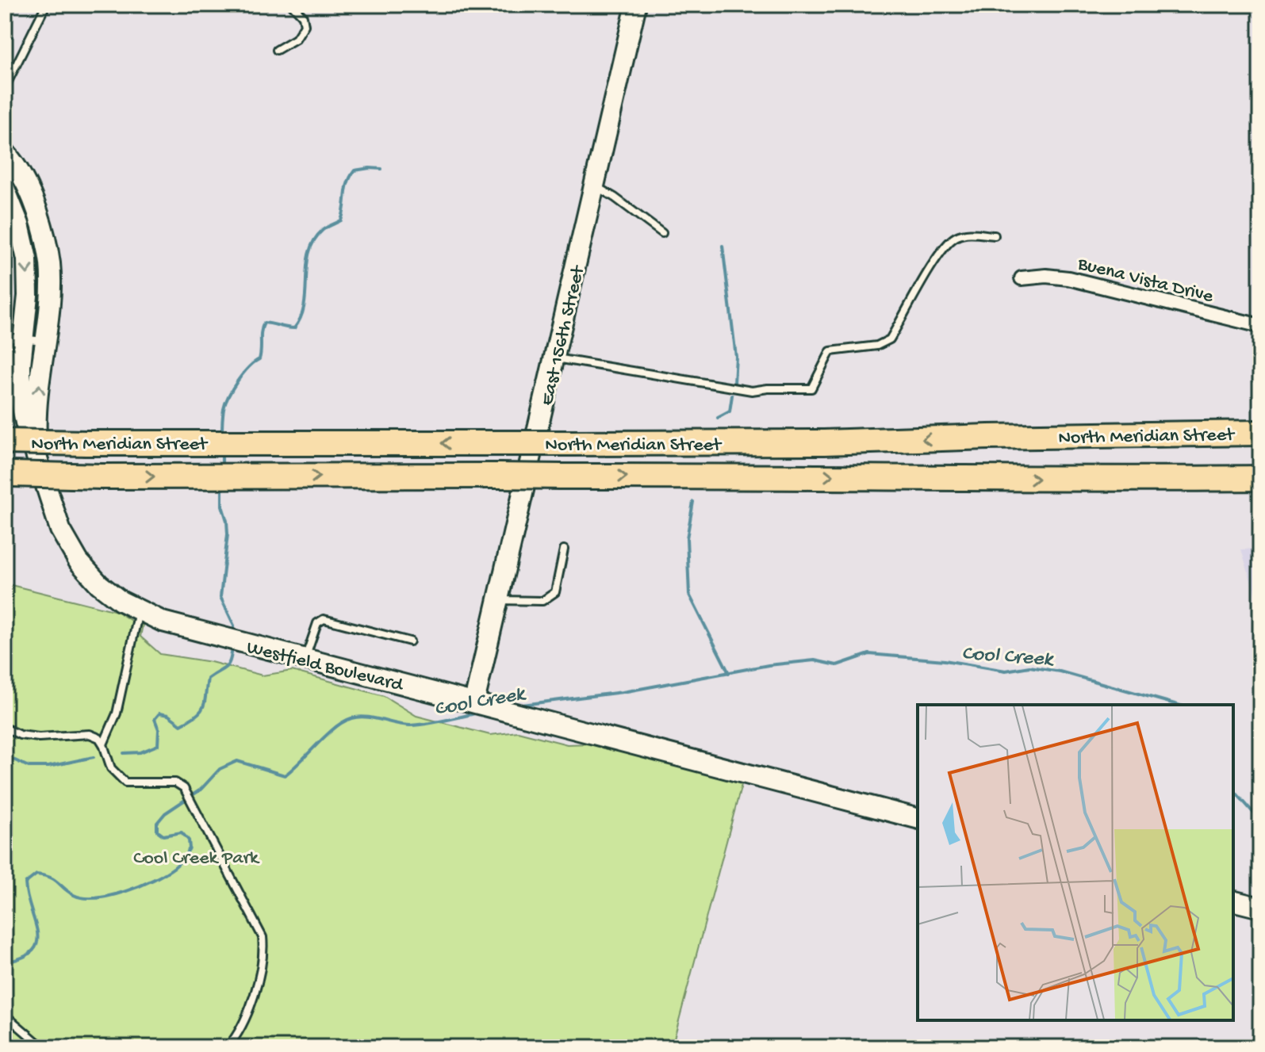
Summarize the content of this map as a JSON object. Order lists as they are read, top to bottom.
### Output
{
  "streets": {
    "highway": ["North Meridian Street"],
    "street": ["Buena Vista Drive", "East 156th Street", "Westfield Boulevard"]
  },
  "crossings": [
    ["East 156th Street", "Westfield Boulevard"]
  ],
  "water": ["Cool Creek"],
  "parks": ["Cool Creek Park"]
}
